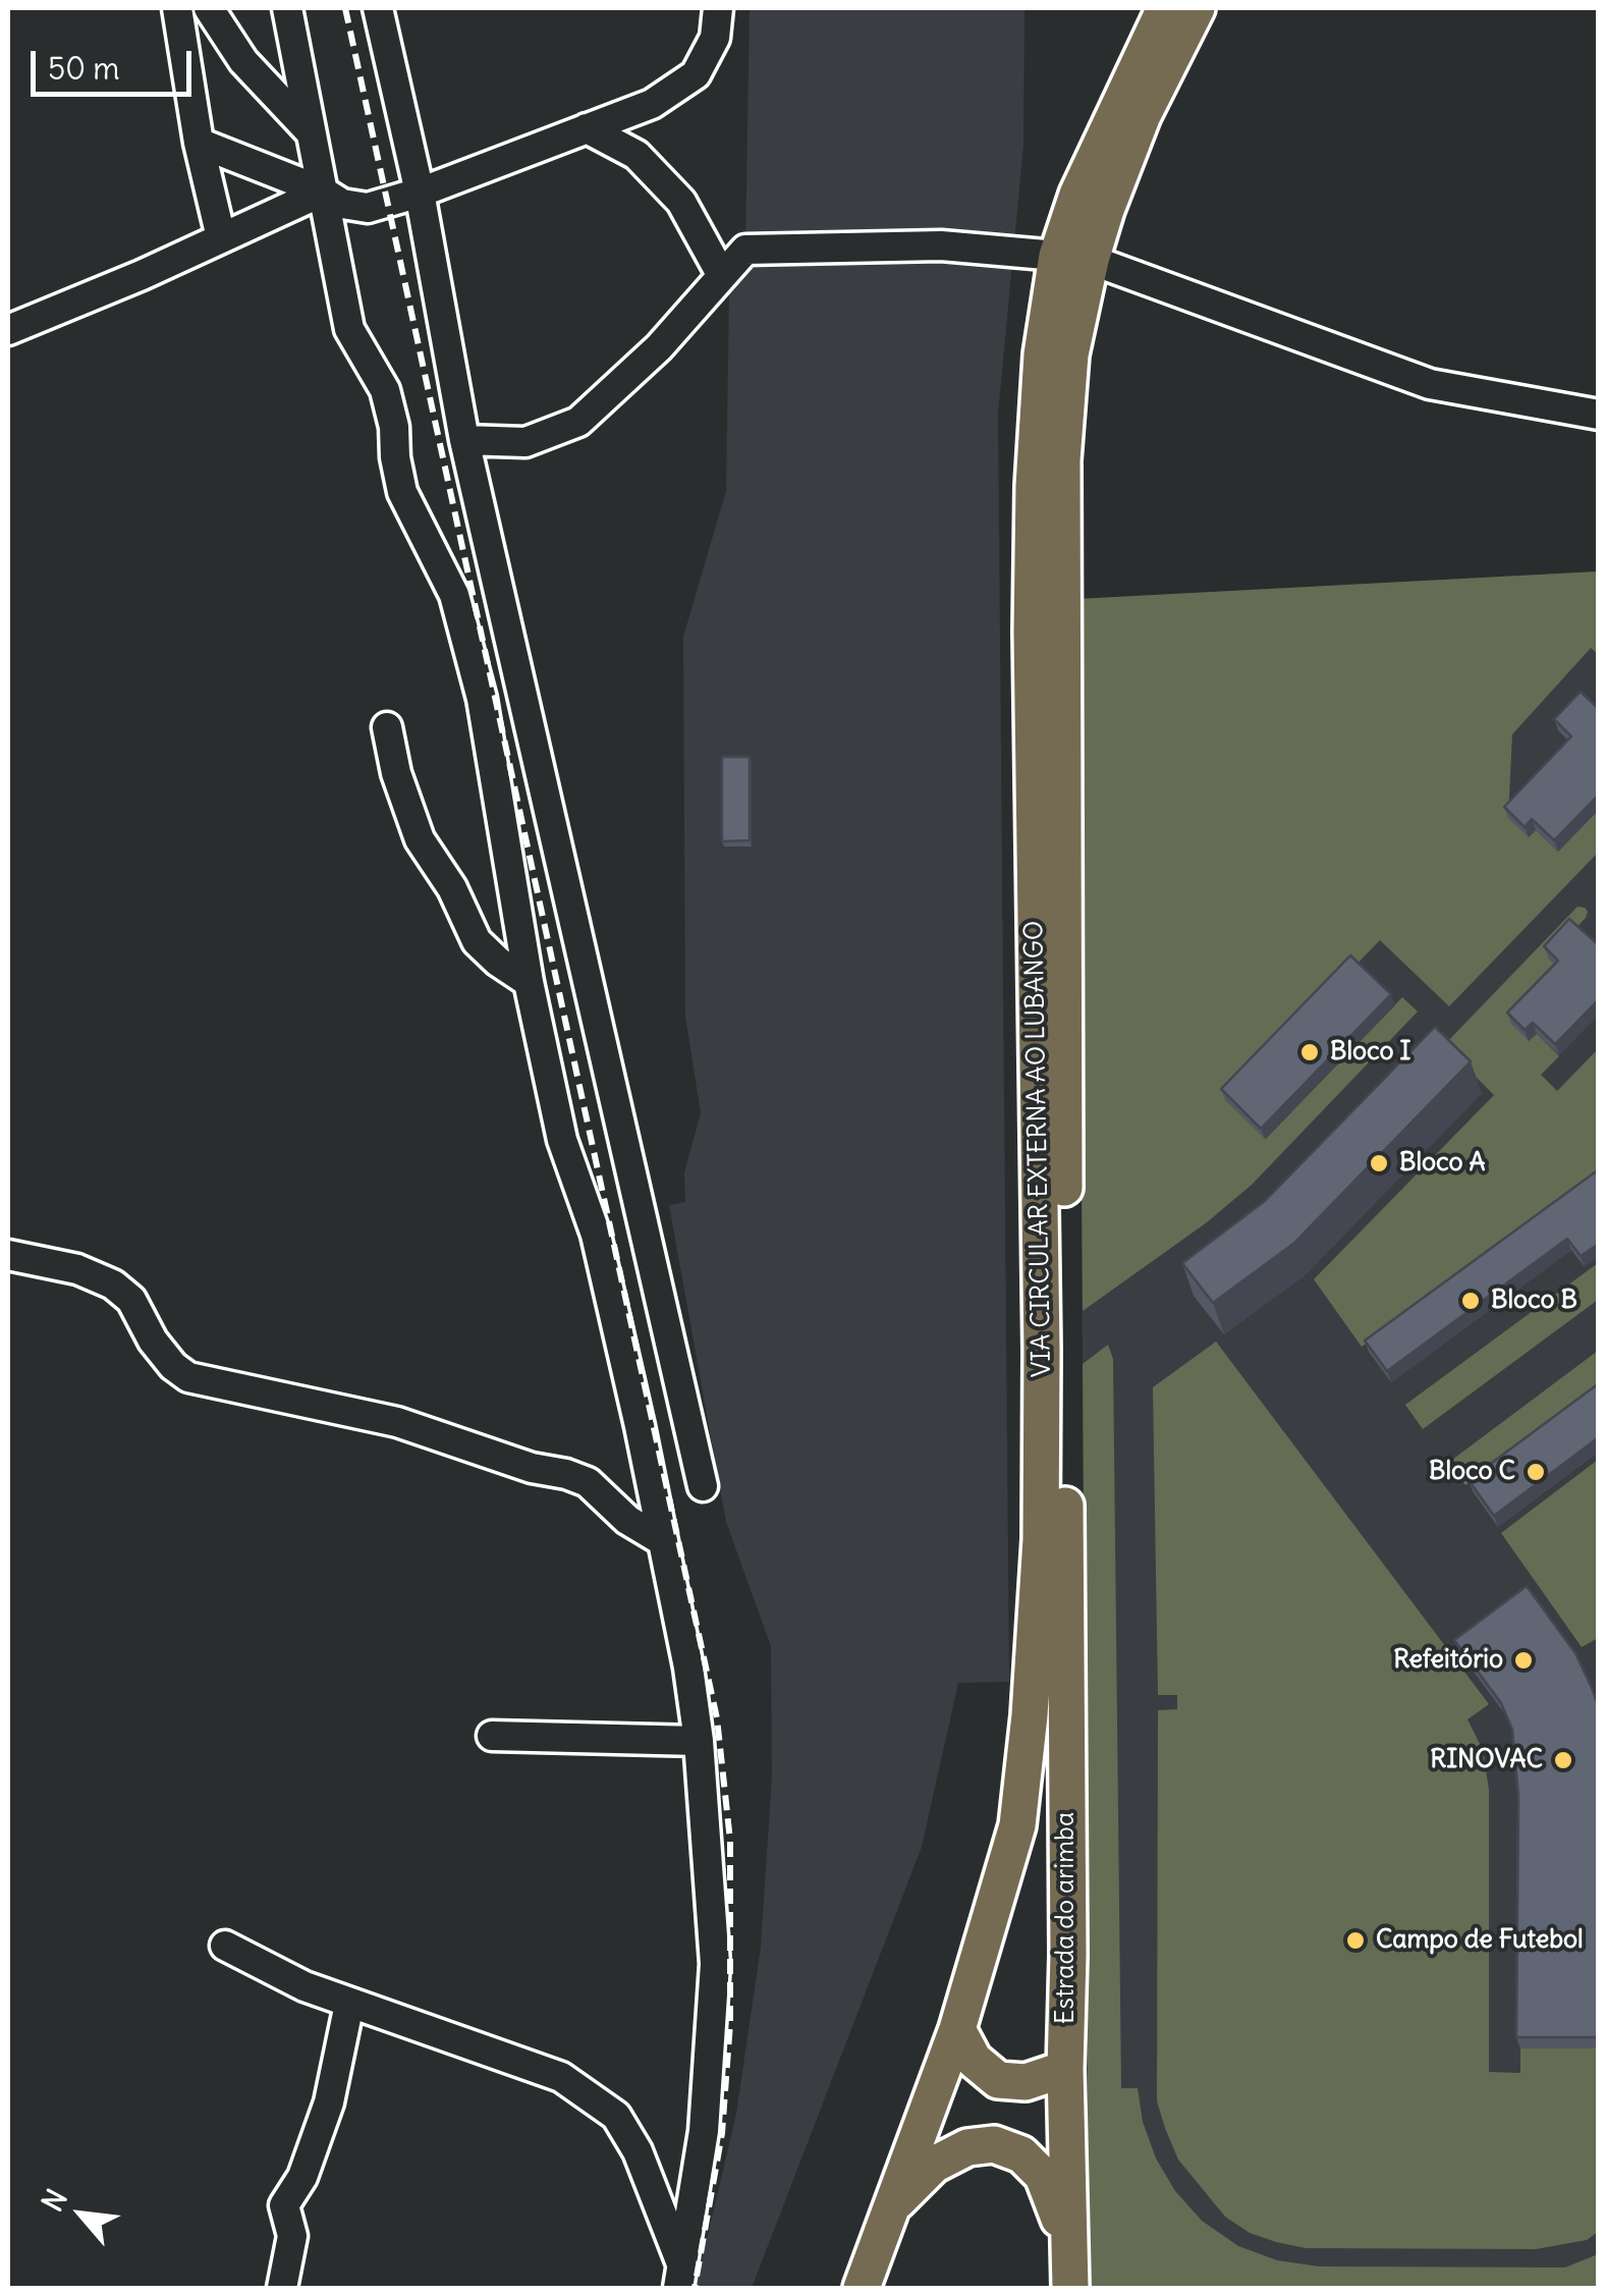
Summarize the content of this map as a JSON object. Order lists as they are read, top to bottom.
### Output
{
  "streets": {
    "main road": ["VIA CIRCULAR EXTERNA AO LUBANGO", "Estrada do arimba"]
  },
  "crossings": [
    ["VIA CIRCULAR EXTERNA AO LUBANGO", "Estrada do arimba"]
  ],
  "places": [
    "Bloco I",
    "Bloco A",
    "Bloco B",
    "Bloco C",
    "Refeitório",
    "RINOVAC",
    "Campo de Futebol"
  ],
  "scale_bar": "50 m",
  "north": "top left"
}
